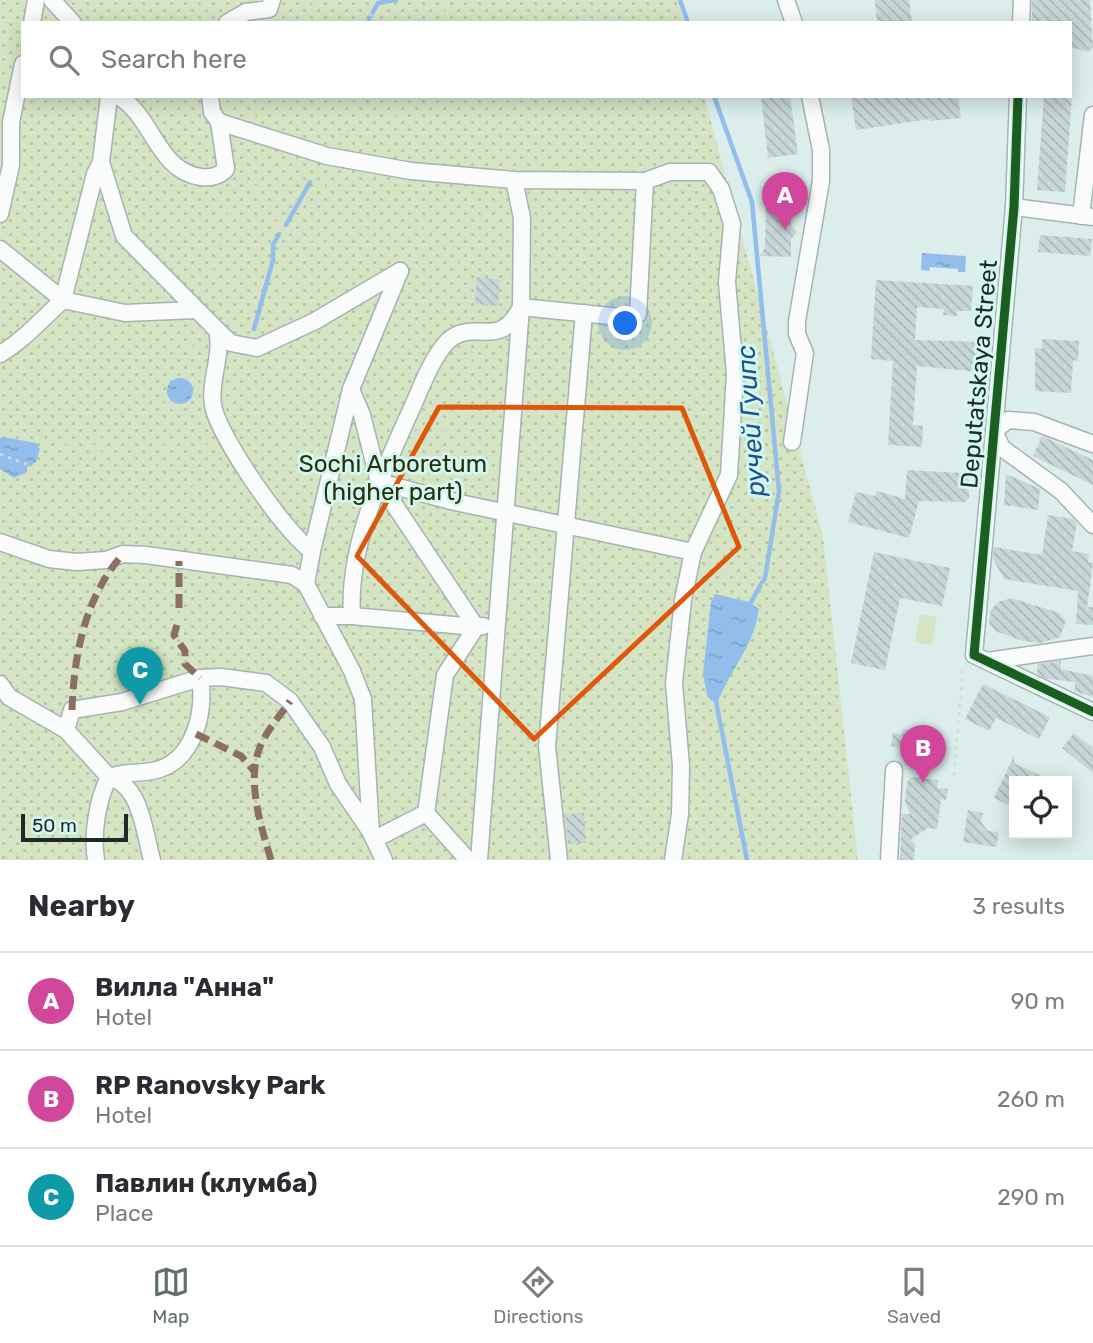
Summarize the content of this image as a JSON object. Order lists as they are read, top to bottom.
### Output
{
  "streets": {
    "street": ["Deputatskaya Street"]
  },
  "water": ["ручей Гуипс"],
  "parks": ["Sochi Arboretum (higher part)"],
  "scale_bar": "50 m",
  "page": {
    "search": "Search here",
    "pins": ["A", "C", "B"],
    "scale": "50 m",
    "heading": ["Nearby", "3 results"],
    "list": [
      {
        "mark": "A",
        "name": "Вилла \"Анна\"",
        "note": "Hotel",
        "value": "90 m"
      },
      {
        "mark": "B",
        "name": "RP Ranovsky Park",
        "note": "Hotel",
        "value": "260 m"
      },
      {
        "mark": "C",
        "name": "Павлин (клумба)",
        "note": "Place",
        "value": "290 m"
      }
    ],
    "nav": ["Map", "Directions", "Saved"]
  }
}
